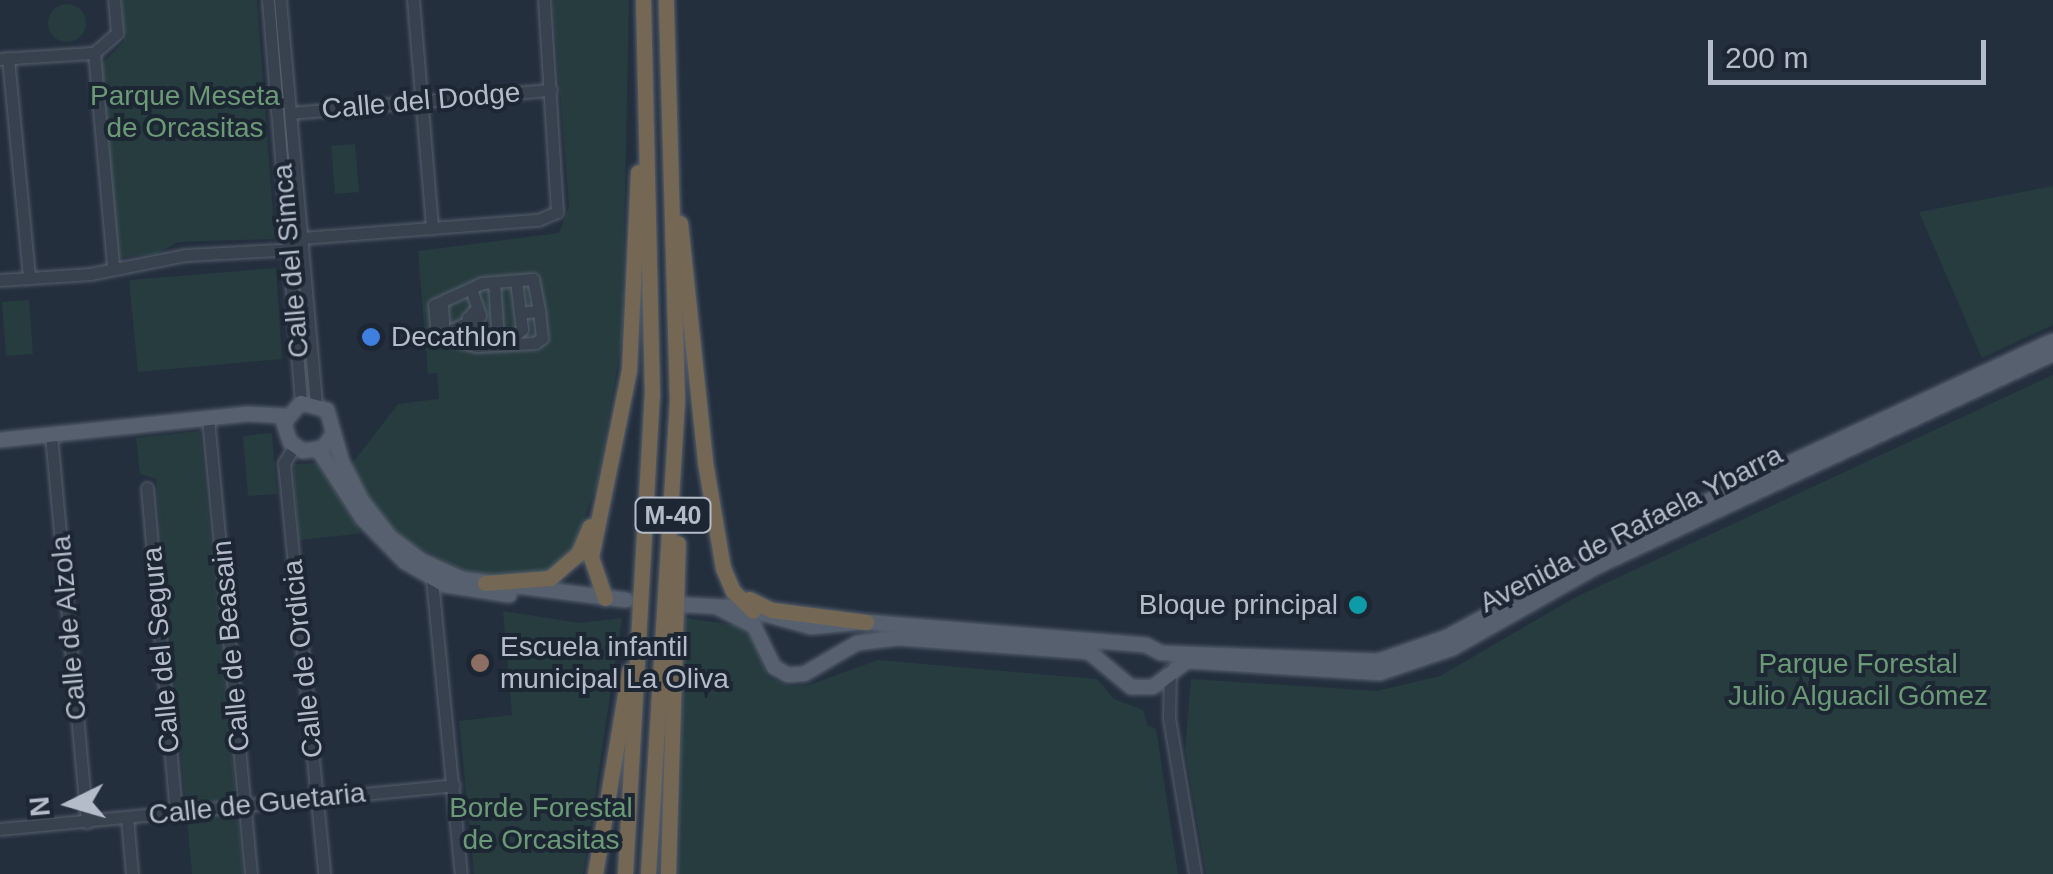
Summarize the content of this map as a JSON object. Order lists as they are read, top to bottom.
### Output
{
  "streets": {
    "highway": ["M-40"],
    "main road": ["Avenida de Rafaela Ybarra"],
    "street": [
      "Calle del Dodge",
      "Calle del Simca",
      "Calle de Alzola",
      "Calle de Beasain",
      "Calle del Segura",
      "Calle de Ordicia",
      "Calle de Guetaria"
    ]
  },
  "crossings": [
    ["Calle del Dodge", "Calle del Simca"],
    ["Calle del Simca", "Calle de Ordicia"],
    ["Calle de Alzola", "Calle de Guetaria"],
    ["Calle de Beasain", "Calle de Guetaria"],
    ["Calle del Segura", "Calle de Guetaria"],
    ["Calle de Ordicia", "Calle de Guetaria"]
  ],
  "parks": ["Parque Meseta de Orcasitas", "Parque Forestal Julio Alguacil Gómez", "Borde Forestal de Orcasitas"],
  "places": ["Decathlon", "Bloque principal", "Escuela infantil municipal La Oliva"],
  "scale_bar": "200 m",
  "north": "left"
}
